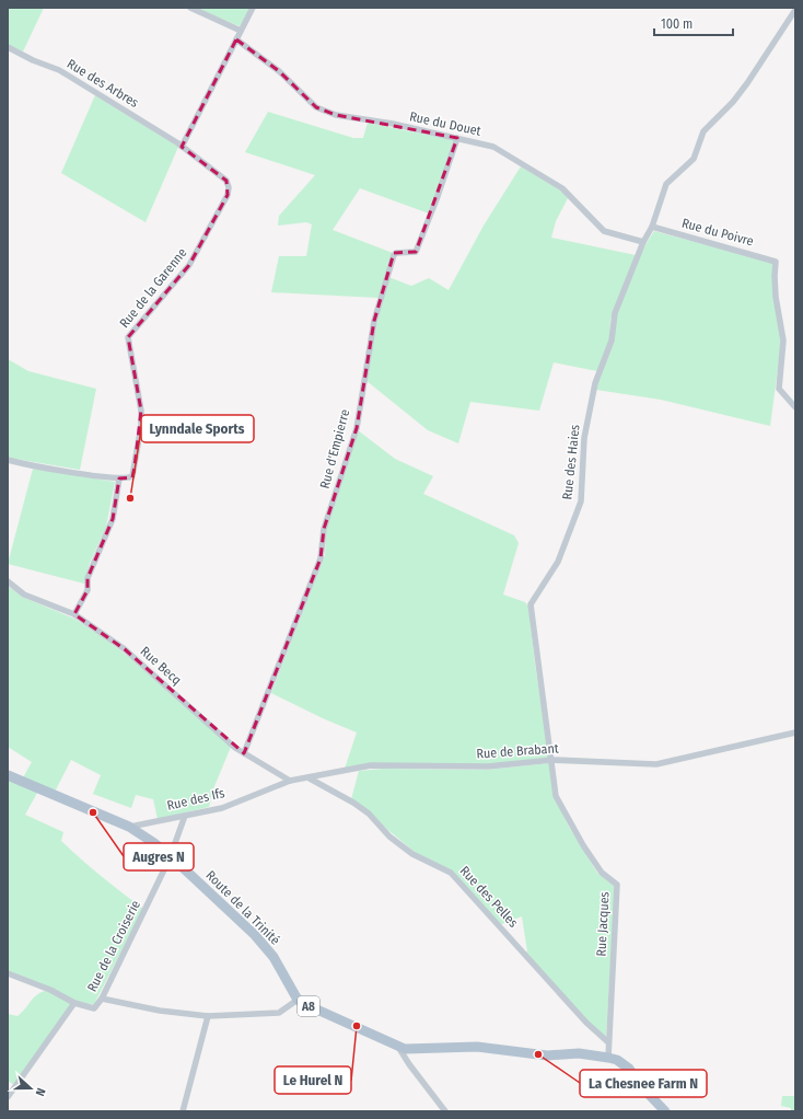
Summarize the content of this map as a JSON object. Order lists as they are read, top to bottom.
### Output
{
  "streets": {
    "main road": ["Route de la Trinité", "A8"],
    "street": [
      "Rue des Arbres",
      "Rue du Douet",
      "Rue du Poivre",
      "Rue de la Garenne",
      "Rue d'Empierre",
      "Rue des Haies",
      "Rue Becq",
      "Rue de Brabant",
      "Rue des Ifs",
      "Rue des Pelles",
      "Rue Jacques",
      "Rue de la Croiserie"
    ]
  },
  "crossings": [
    ["Rue des Arbres", "Rue de la Garenne"],
    ["Rue du Douet", "Rue d'Empierre"],
    ["Rue du Douet", "Rue des Haies"],
    ["Rue du Poivre", "Rue des Haies"],
    ["Rue d'Empierre", "Rue Becq"],
    ["Rue des Haies", "Rue de Brabant"],
    ["Rue des Haies", "Rue Jacques"],
    ["Rue Becq", "Rue de Brabant"],
    ["Rue Becq", "Rue des Ifs"],
    ["Rue de Brabant", "Rue des Ifs"],
    ["Rue de Brabant", "Rue des Pelles"],
    ["Rue de Brabant", "Rue Jacques"],
    ["Rue des Ifs", "Route de la Trinité"],
    ["Rue des Pelles", "Rue Jacques"],
    ["Route de la Trinité", "Rue de la Croiserie"],
    ["Route de la Trinité", "A8"],
    ["Rue Jacques", "A8"]
  ],
  "places": [
    "Lynndale Sports",
    "Augres N",
    "Le Hurel N",
    "La Chesnee Farm N"
  ],
  "scale_bar": "100 m",
  "north": "right"
}
